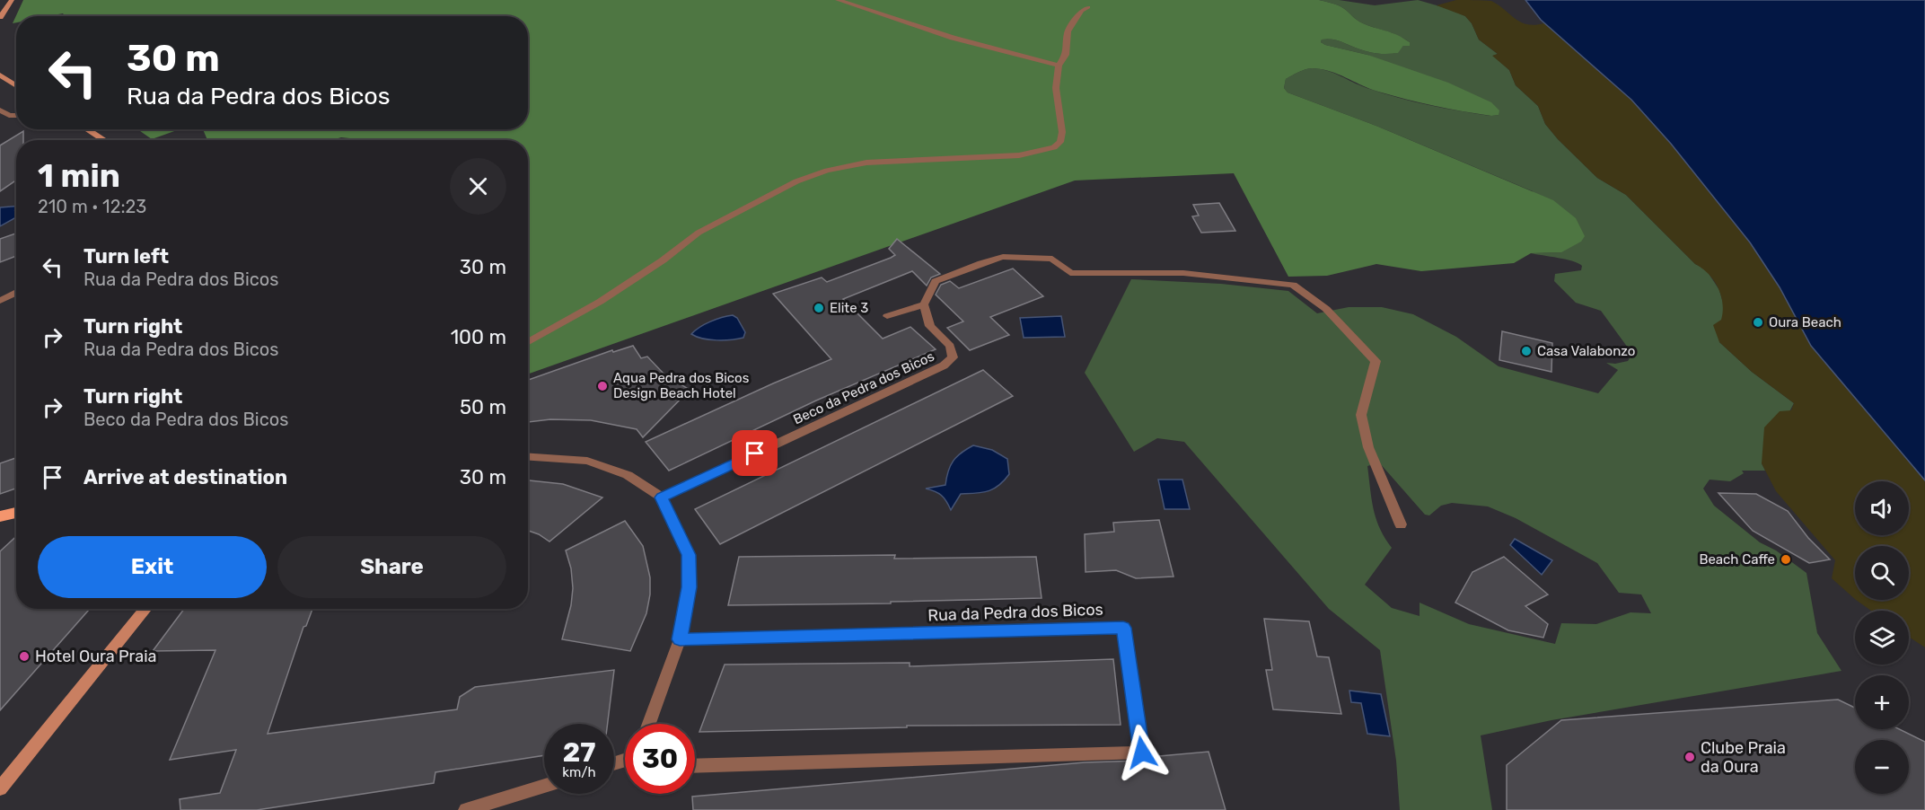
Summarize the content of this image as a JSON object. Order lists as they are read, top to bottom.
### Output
{
  "streets": {
    "street": ["Beco da Pedra dos Bicos", "Rua da Pedra dos Bicos"]
  },
  "places": [
    "Elite 3",
    "Oura Beach",
    "Casa Valabonzo",
    "Aqua Pedra dos Bicos Design Beach Hotel",
    "Beach Caffe",
    "Hotel Oura Praia",
    "Clube Praia da Oura"
  ],
  "page": {
    "turn": ["30 m", "Rua da Pedra dos Bicos"],
    "heading": ["1 min", "210 m · 12:23"],
    "list": [
      {
        "name": "Turn left",
        "note": "Rua da Pedra dos Bicos",
        "value": "30 m"
      },
      {
        "name": "Turn right",
        "note": "Rua da Pedra dos Bicos",
        "value": "100 m"
      },
      {
        "name": "Turn right",
        "note": "Beco da Pedra dos Bicos",
        "value": "50 m"
      },
      {
        "name": "Arrive at destination",
        "value": "30 m"
      }
    ],
    "map_buttons": ["+", "−"],
    "buttons": ["Exit", "Share"],
    "speed": "27 km/h",
    "limit": "30"
  }
}
